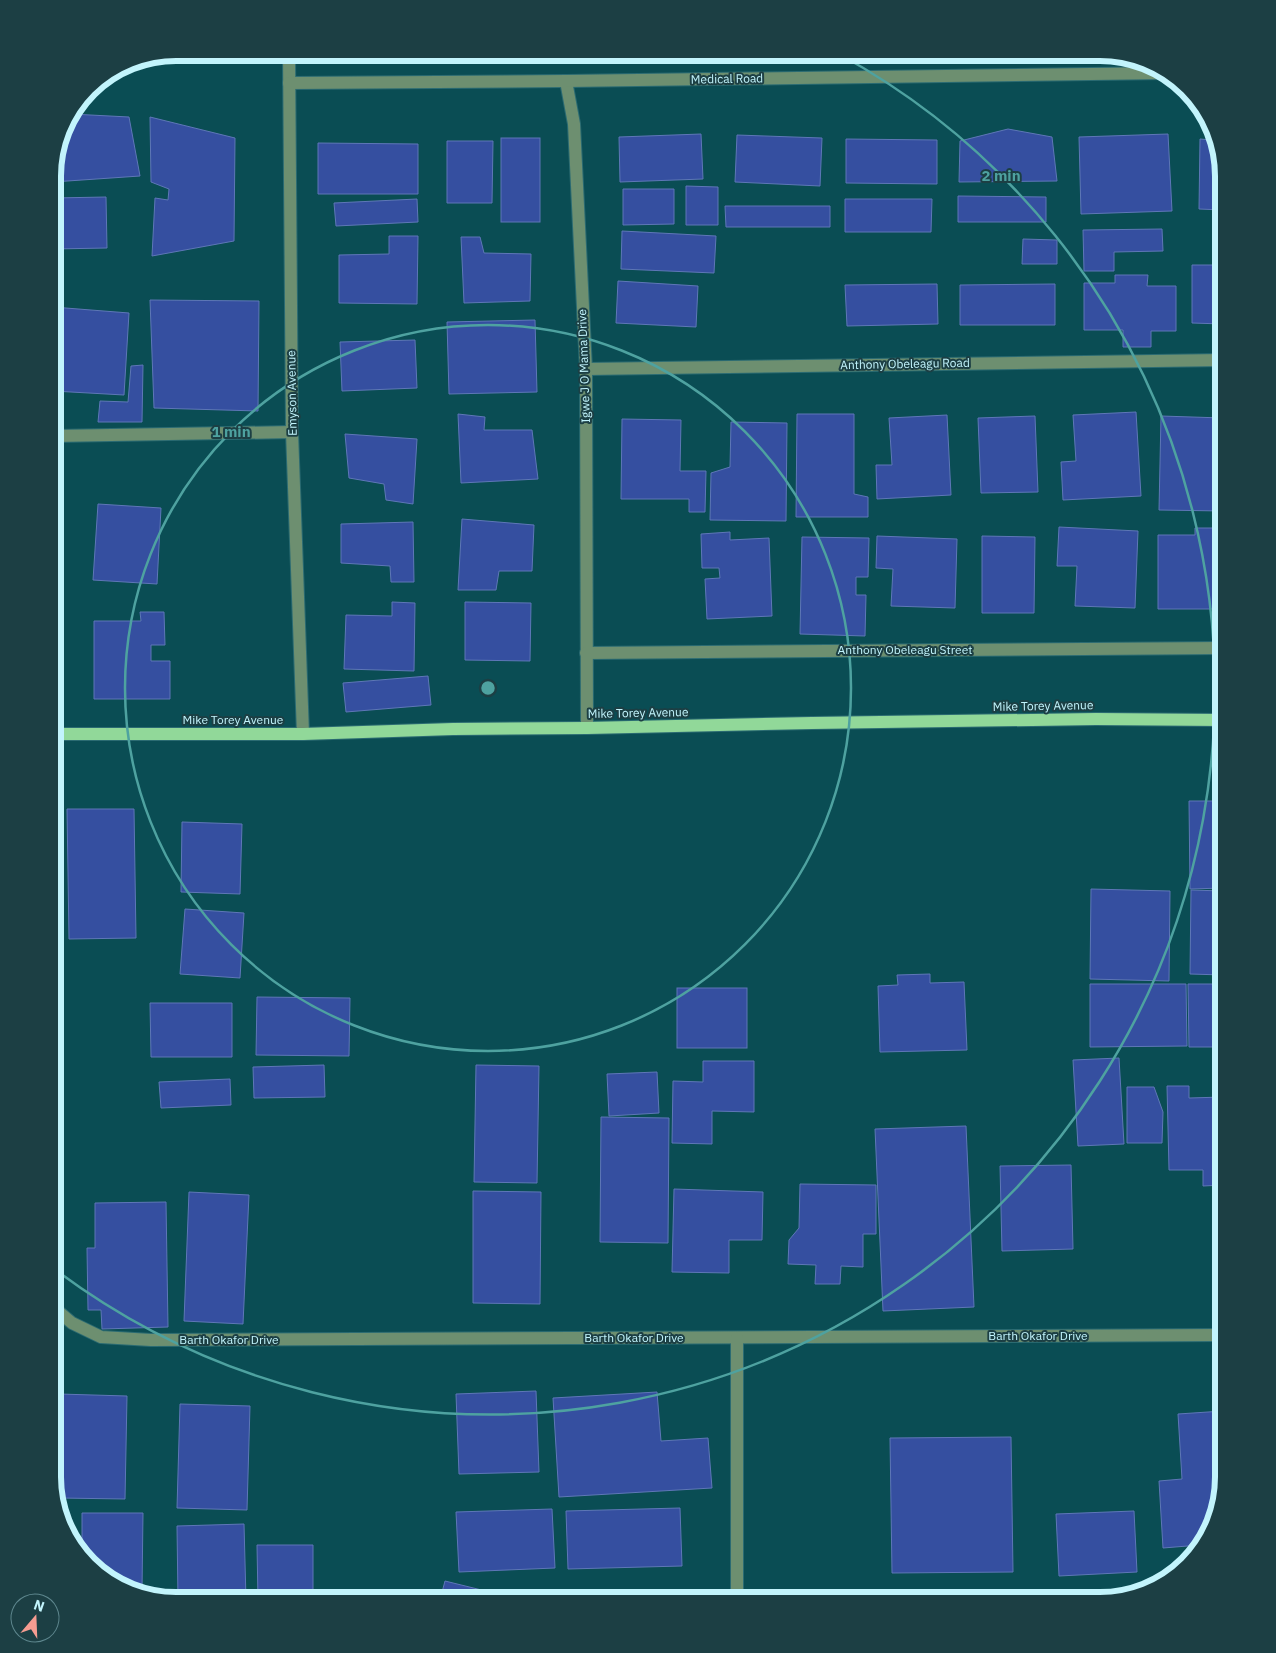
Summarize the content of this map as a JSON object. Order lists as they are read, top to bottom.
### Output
{
  "streets": {
    "main road": ["Mike Torey Avenue"],
    "street": [
      "Medical Road",
      "Anthony Obeleagu Road",
      "Igwe J O Mama Drive",
      "Emyson Avenue",
      "Anthony Obeleagu Street",
      "Barth Okafor Drive"
    ]
  },
  "crossings": [
    ["Medical Road", "Igwe J O Mama Drive"],
    ["Medical Road", "Emyson Avenue"],
    ["Anthony Obeleagu Road", "Igwe J O Mama Drive"],
    ["Igwe J O Mama Drive", "Anthony Obeleagu Street"],
    ["Igwe J O Mama Drive", "Mike Torey Avenue"],
    ["Emyson Avenue", "Mike Torey Avenue"]
  ],
  "north": "top",
  "rings": ["2 min", "1 min"]
}
